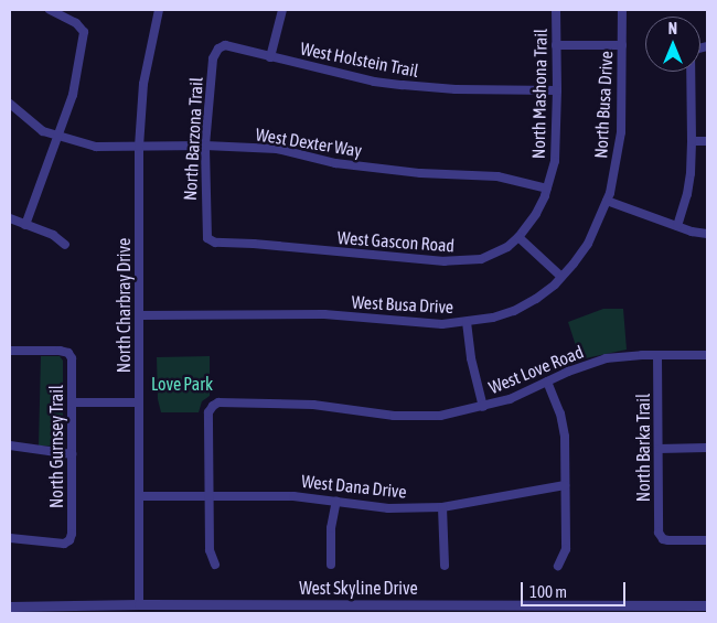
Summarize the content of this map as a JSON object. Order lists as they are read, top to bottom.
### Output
{
  "streets": {
    "street": [
      "West Holstein Trail",
      "North Mashona Trail",
      "North Busa Drive",
      "North Barzona Trail",
      "West Dexter Way",
      "West Gascon Road",
      "West Busa Drive",
      "North Charbray Drive",
      "West Love Road",
      "North Gurnsey Trail",
      "North Barka Trail",
      "West Dana Drive",
      "West Skyline Drive"
    ]
  },
  "crossings": [
    ["West Holstein Trail", "North Mashona Trail"],
    ["West Holstein Trail", "North Barzona Trail"],
    ["North Mashona Trail", "West Dexter Way"],
    ["North Mashona Trail", "West Gascon Road"],
    ["North Busa Drive", "West Busa Drive"],
    ["North Barzona Trail", "West Dexter Way"],
    ["North Barzona Trail", "West Gascon Road"],
    ["West Dexter Way", "North Charbray Drive"],
    ["West Busa Drive", "North Charbray Drive"],
    ["North Charbray Drive", "West Dana Drive"],
    ["North Charbray Drive", "West Skyline Drive"],
    ["West Love Road", "North Barka Trail"],
    ["West Love Road", "West Dana Drive"]
  ],
  "parks": ["Love Park"],
  "scale_bar": "100 m",
  "north": "top"
}
